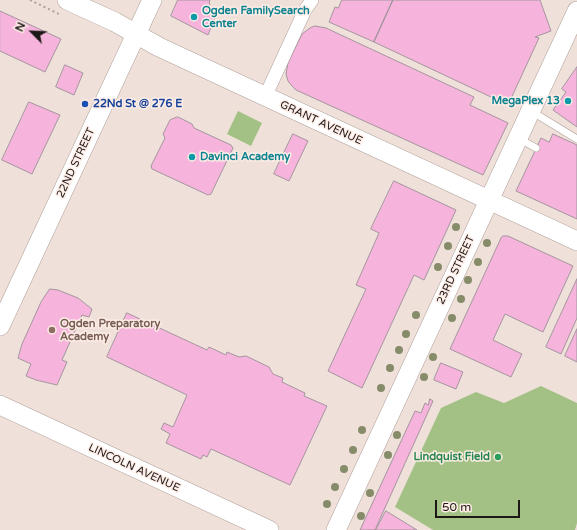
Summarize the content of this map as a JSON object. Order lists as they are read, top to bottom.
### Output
{
  "streets": {
    "street": [
      "GRANT AVENUE",
      "22ND STREET",
      "23RD STREET",
      "LINCOLN AVENUE"
    ]
  },
  "crossings": [
    ["GRANT AVENUE", "22ND STREET"],
    ["GRANT AVENUE", "23RD STREET"]
  ],
  "places": [
    "Ogden FamilySearch Center",
    "MegaPlex 13",
    "22Nd St @ 276 E",
    "Davinci Academy",
    "Ogden Preparatory Academy",
    "Lindquist Field"
  ],
  "scale_bar": "50 m",
  "north": "top left"
}
